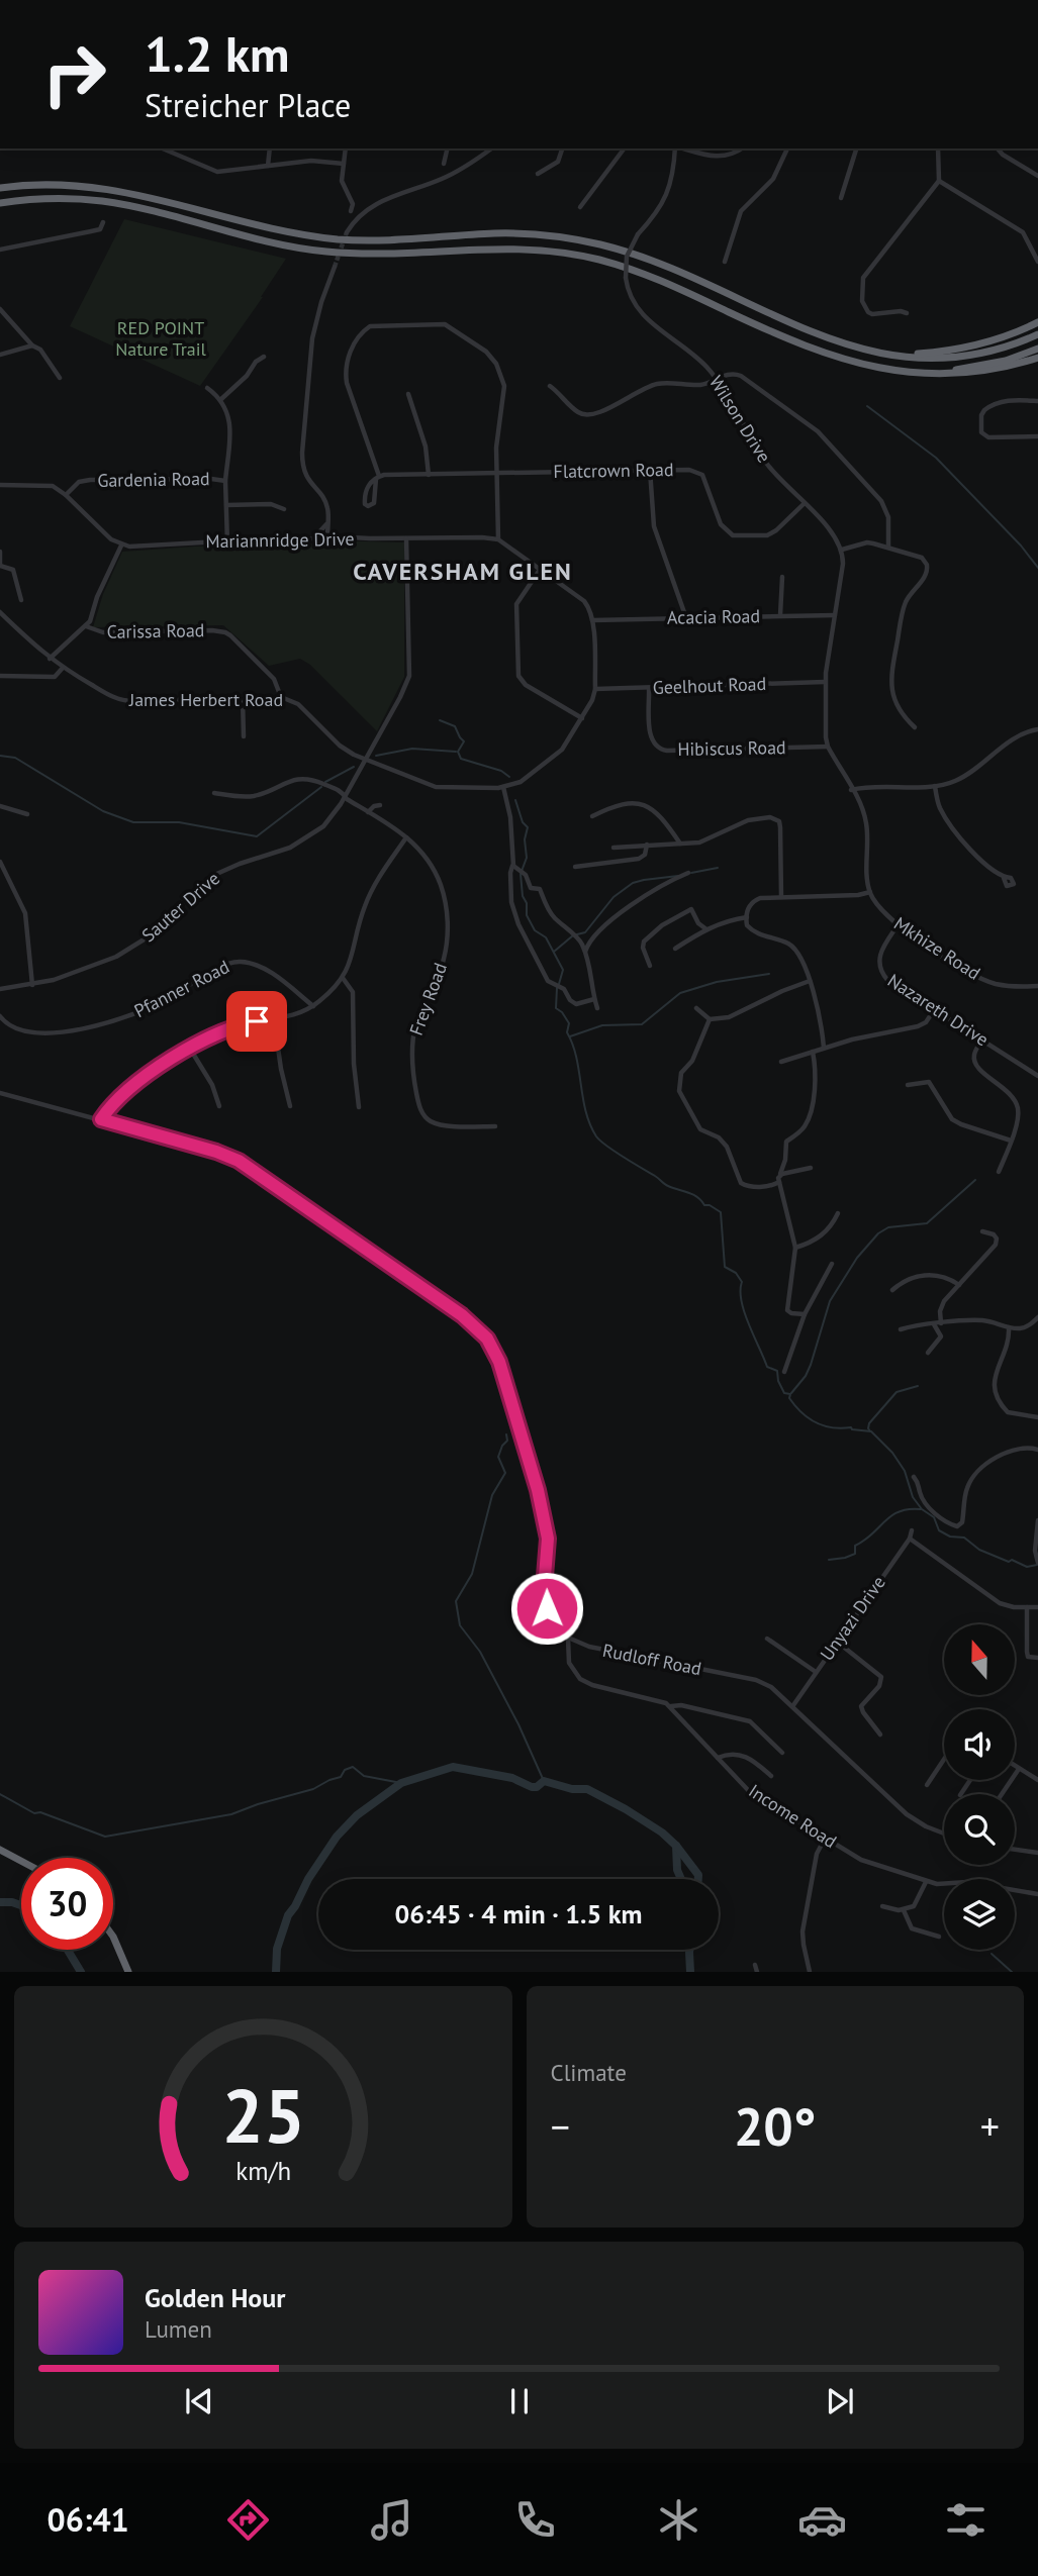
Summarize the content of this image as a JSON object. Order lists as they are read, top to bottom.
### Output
{
  "streets": {
    "street": [
      "Wilson Drive",
      "Flatcrown Road",
      "Gardenia Road",
      "Mariannridge Drive",
      "Acacia Road",
      "Carissa Road",
      "Geelhout Road",
      "James Herbert Road",
      "Hibiscus Road",
      "Sauter Drive",
      "Mkhize Road",
      "Pfanner Road",
      "Frey Road",
      "Nazareth Drive",
      "Unyazi Drive",
      "Rudloff Road",
      "Income Road"
    ]
  },
  "crossings": [
    ["Wilson Drive", "Flatcrown Road"],
    ["Gardenia Road", "Mariannridge Drive"],
    ["Mariannridge Drive", "Sauter Drive"],
    ["Acacia Road", "James Herbert Road"],
    ["Carissa Road", "James Herbert Road"],
    ["Geelhout Road", "James Herbert Road"],
    ["Geelhout Road", "Hibiscus Road"],
    ["James Herbert Road", "Sauter Drive"],
    ["Sauter Drive", "Frey Road"],
    ["Mkhize Road", "Nazareth Drive"],
    ["Unyazi Drive", "Rudloff Road"]
  ],
  "districts": ["CAVERSHAM GLEN"],
  "parks": ["RED POINT Nature Trail"],
  "north": "top",
  "page": {
    "turn": ["1.2 km", "Streicher Place"],
    "limit": "30",
    "trip": "06:45 · 4 min · 1.5 km",
    "tile": "Climate",
    "heat": ["−", "20°", "+"],
    "song": ["Golden Hour", "Lumen"],
    "tabs": "06:41",
    "gauge": ["25", "km/h"]
  }
}
